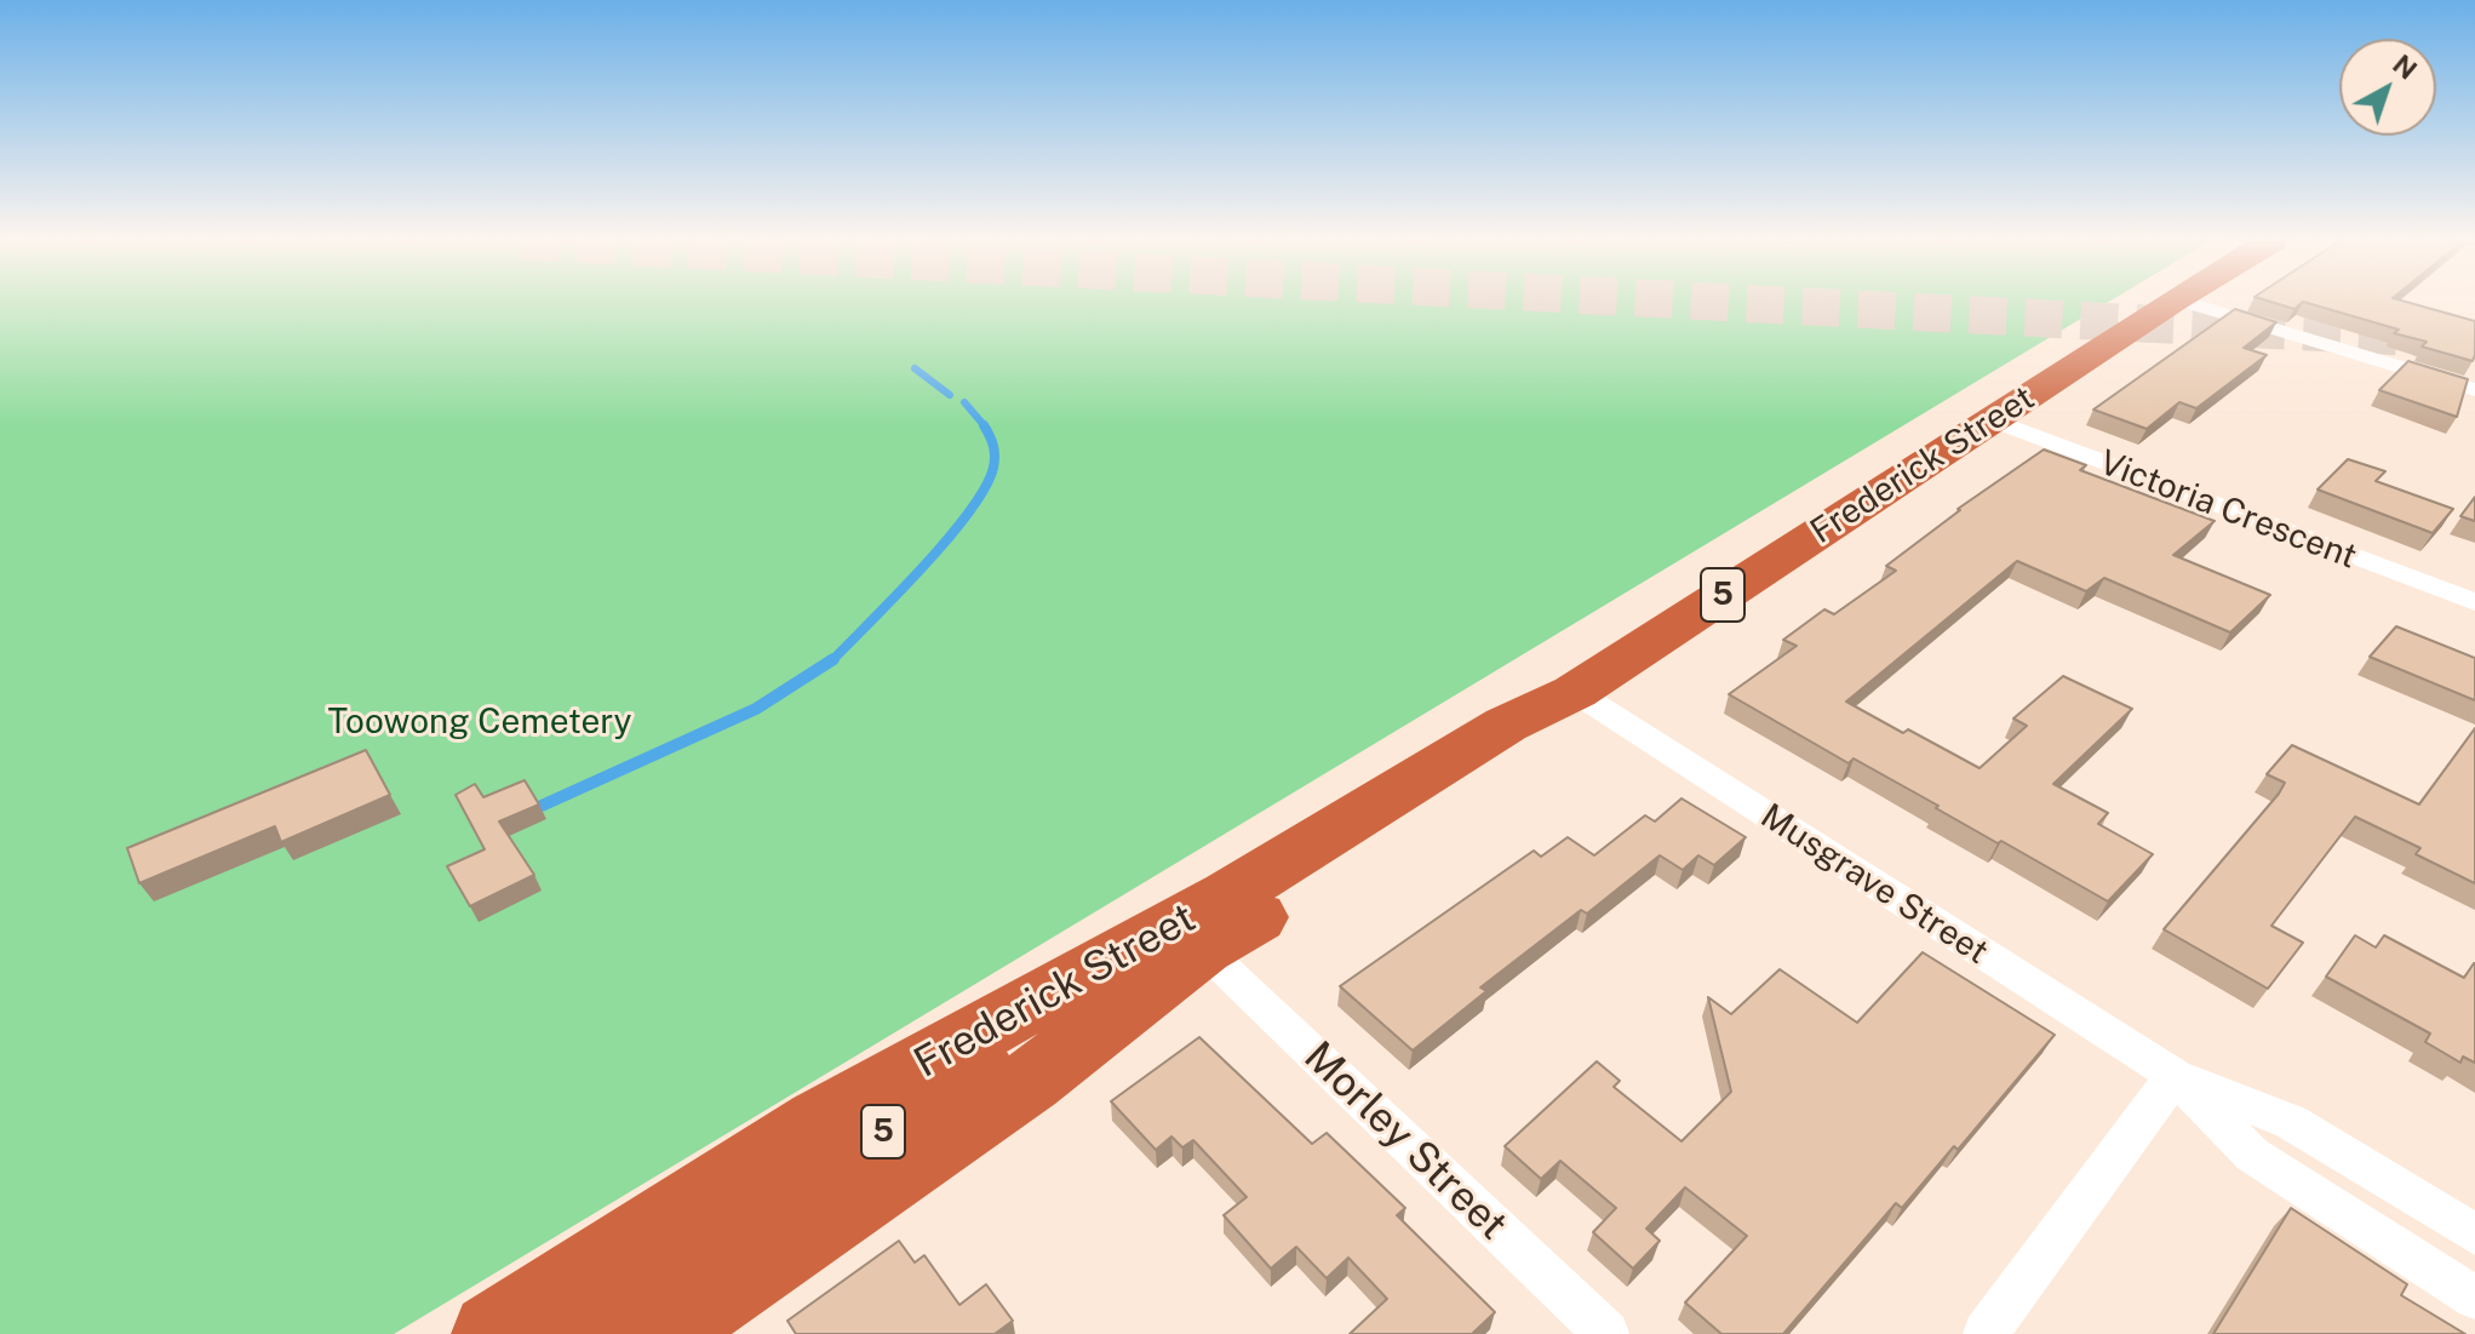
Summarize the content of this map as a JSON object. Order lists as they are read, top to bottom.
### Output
{
  "streets": {
    "highway": ["Frederick Street", "5"],
    "street": ["Victoria Crescent", "Musgrave Street", "Morley Street"]
  },
  "crossings": [
    ["Frederick Street", "Victoria Crescent"],
    ["Frederick Street", "5"],
    ["Frederick Street", "Musgrave Street"],
    ["Frederick Street", "Morley Street"],
    ["5", "Morley Street"]
  ],
  "parks": ["Toowong Cemetery"],
  "north": "top right"
}
